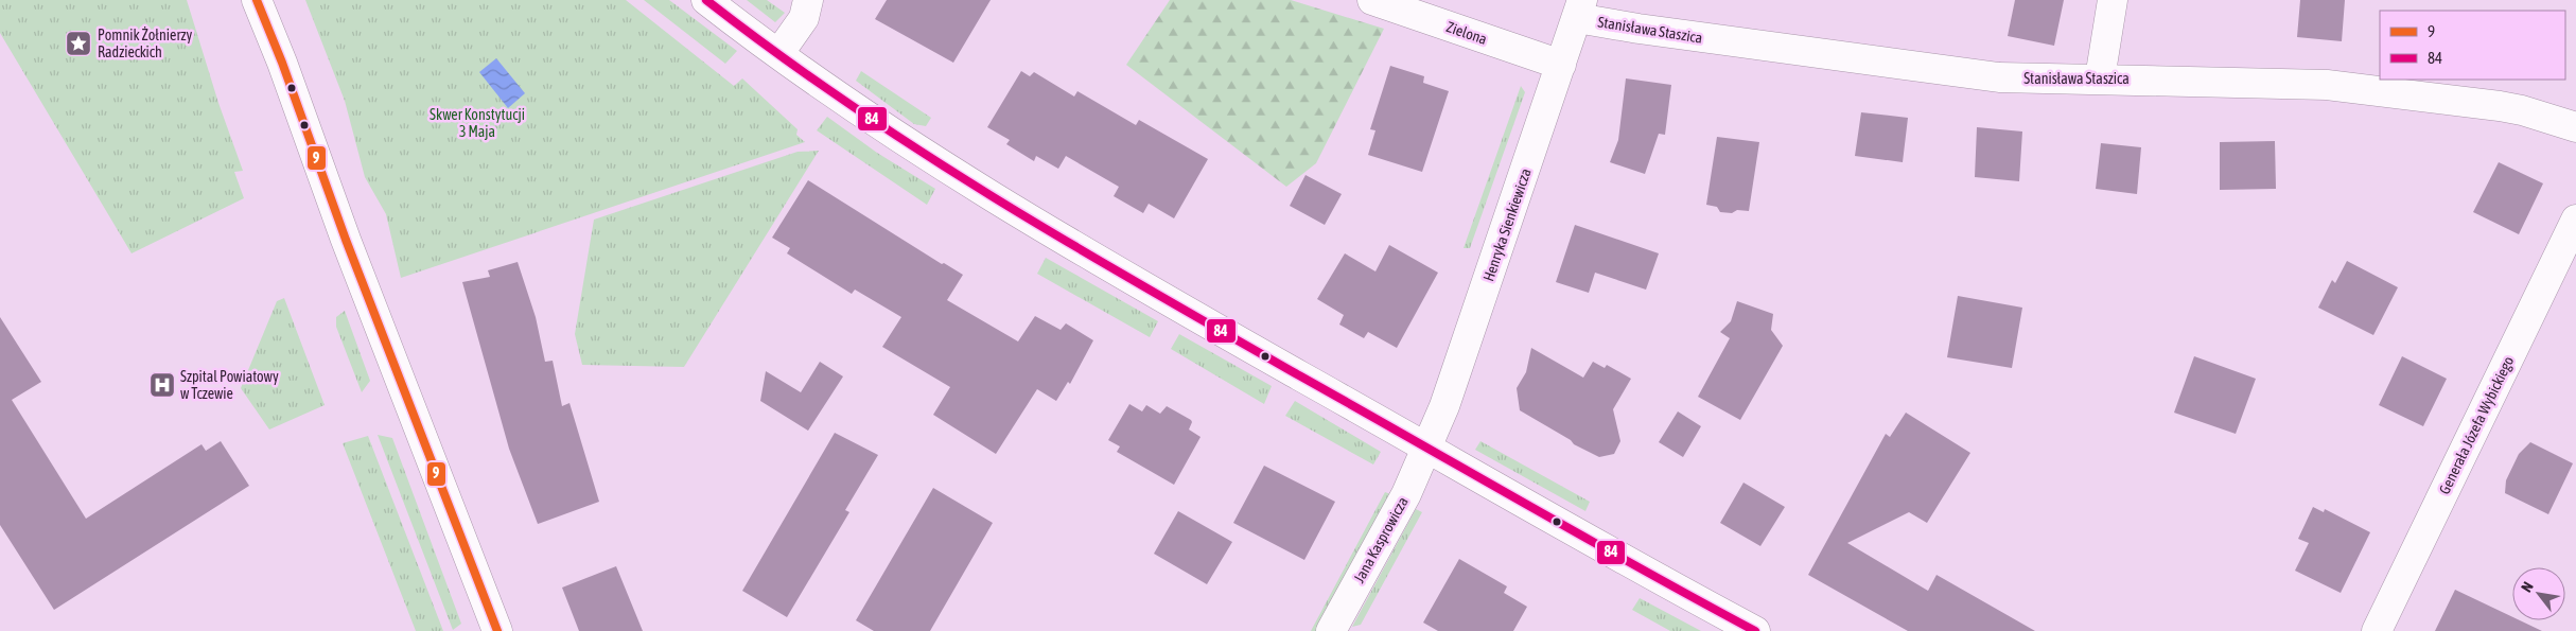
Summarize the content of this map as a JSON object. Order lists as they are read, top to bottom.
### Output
{
  "streets": {
    "street": [
      "Stanisława Staszica",
      "Zielona",
      "Henryka Sienkiewicza",
      "Generała Józefa Wybickiego",
      "Jana Kasprowicza"
    ]
  },
  "crossings": [
    ["Stanisława Staszica", "Henryka Sienkiewicza"],
    ["Zielona", "Henryka Sienkiewicza"],
    ["Henryka Sienkiewicza", "Jana Kasprowicza"]
  ],
  "parks": ["Skwer Konstytucji 3 Maja"],
  "places": {
    "place": ["Pomnik Żołnierzy Radzieckich"],
    "hospital": ["Szpital Powiatowy w Tczewie"]
  },
  "lines": ["transit line 9", "transit line 84"],
  "legend": ["9", "84"],
  "north": "top left"
}
